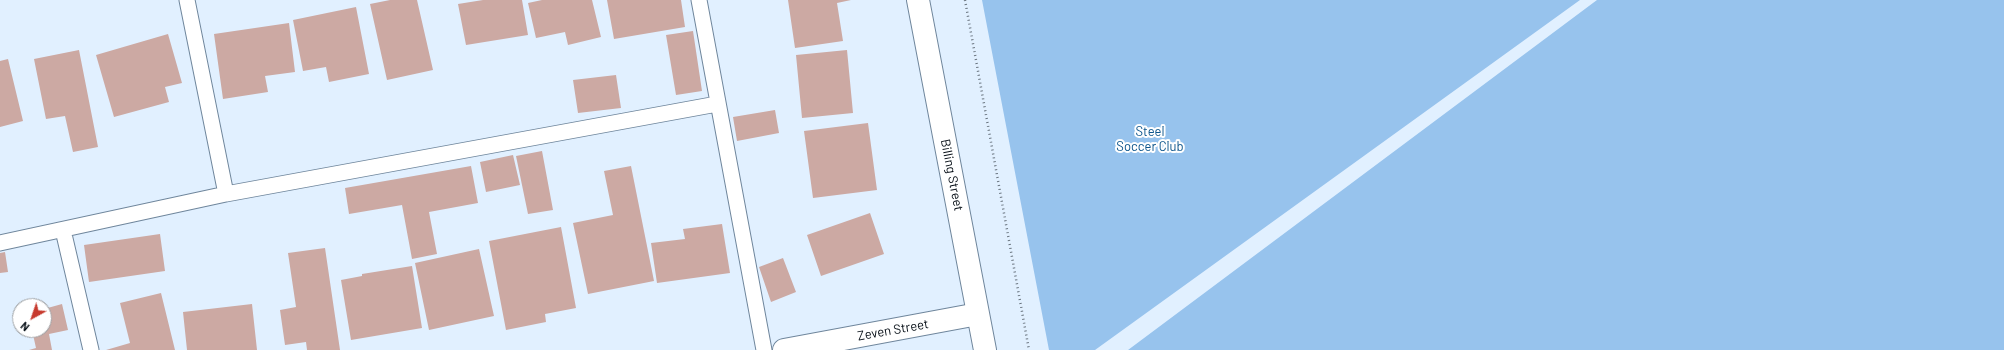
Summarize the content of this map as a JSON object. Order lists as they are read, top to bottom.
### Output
{
  "streets": {
    "street": ["Billing Street", "Zeven Street"]
  },
  "crossings": [
    ["Billing Street", "Zeven Street"]
  ],
  "parks": ["Steel Soccer Club"],
  "north": "bottom left"
}
